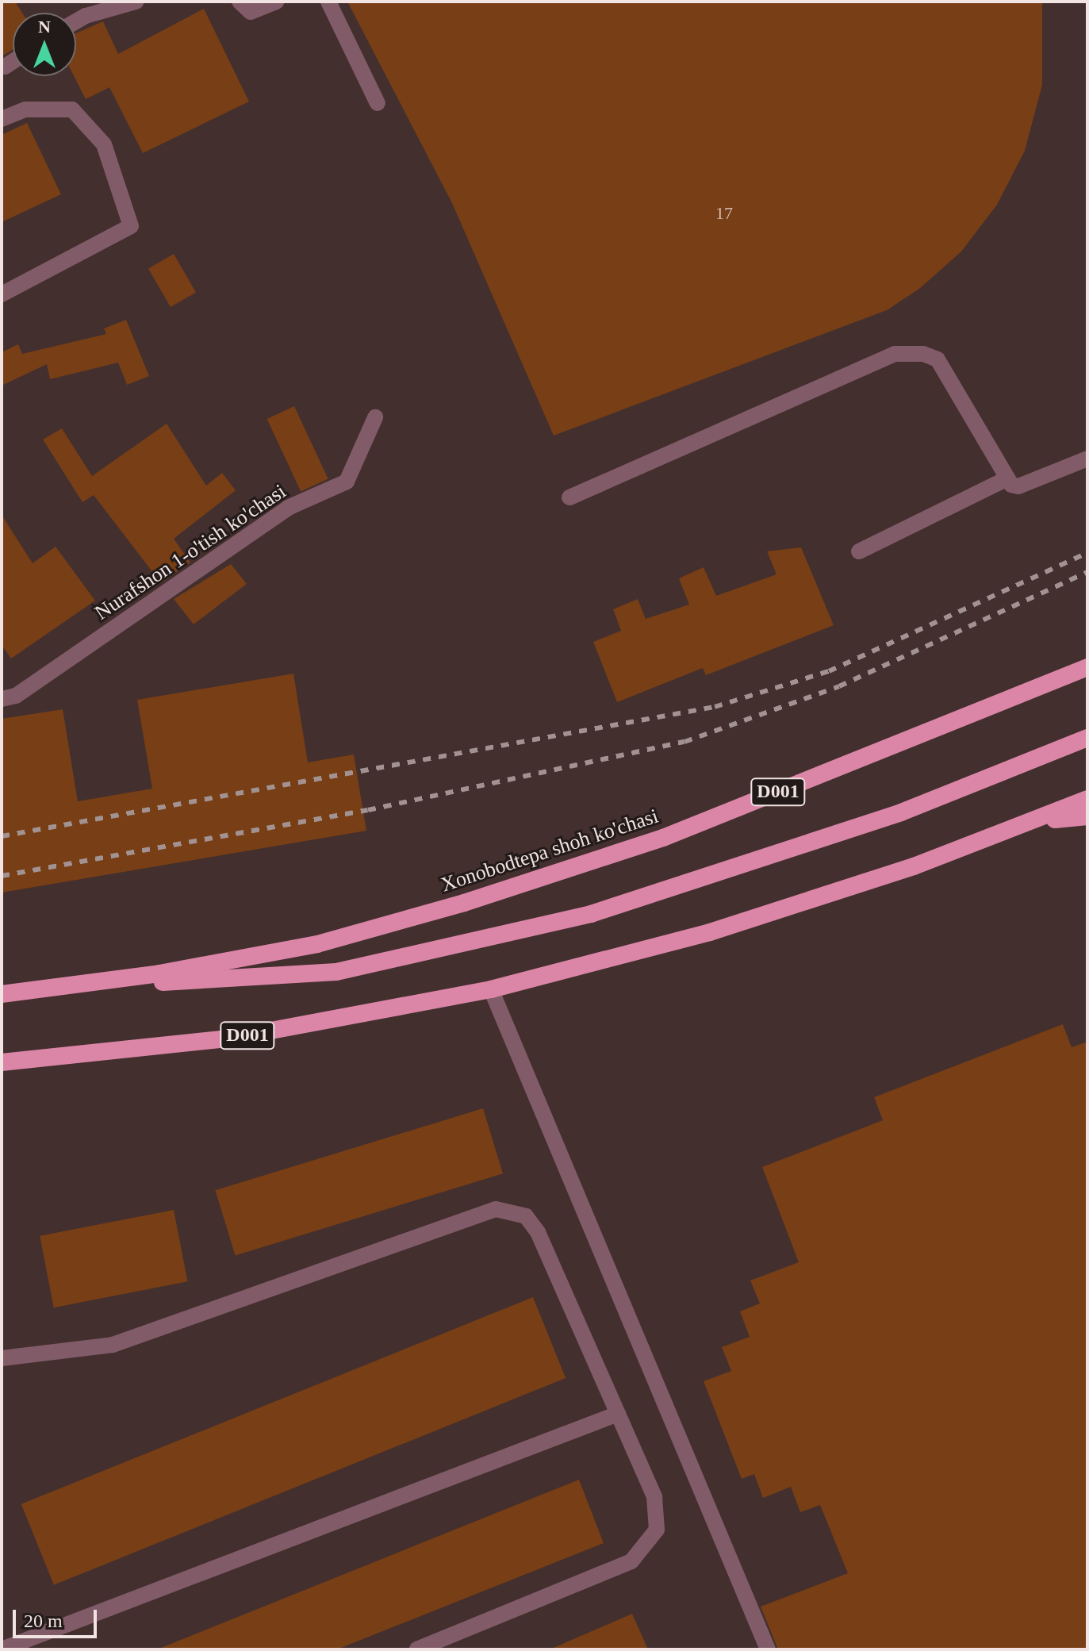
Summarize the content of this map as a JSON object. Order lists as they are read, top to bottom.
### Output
{
  "streets": {
    "highway": ["D001", "Xonobodtepa shoh ko'chasi"],
    "street": ["Nurafshon 1-o'tish ko'chasi"]
  },
  "house_numbers": ["17"],
  "scale_bar": "20 m",
  "north": "top"
}
